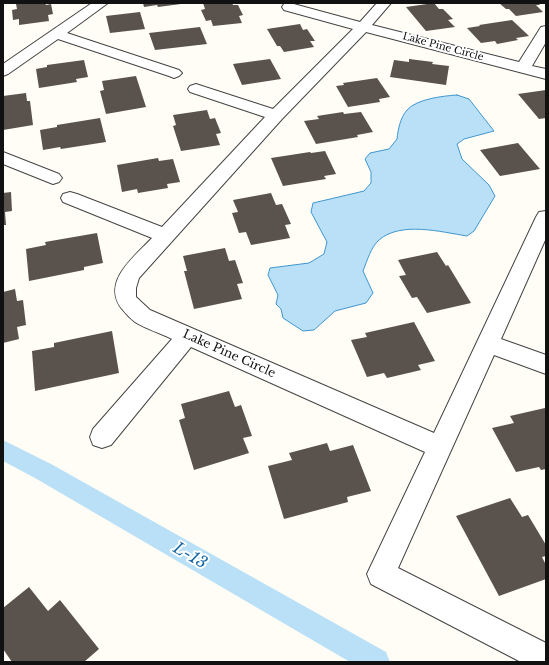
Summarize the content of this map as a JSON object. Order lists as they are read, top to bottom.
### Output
{
  "streets": {
    "street": ["Lake Pine Circle"]
  },
  "water": ["L-13"]
}
